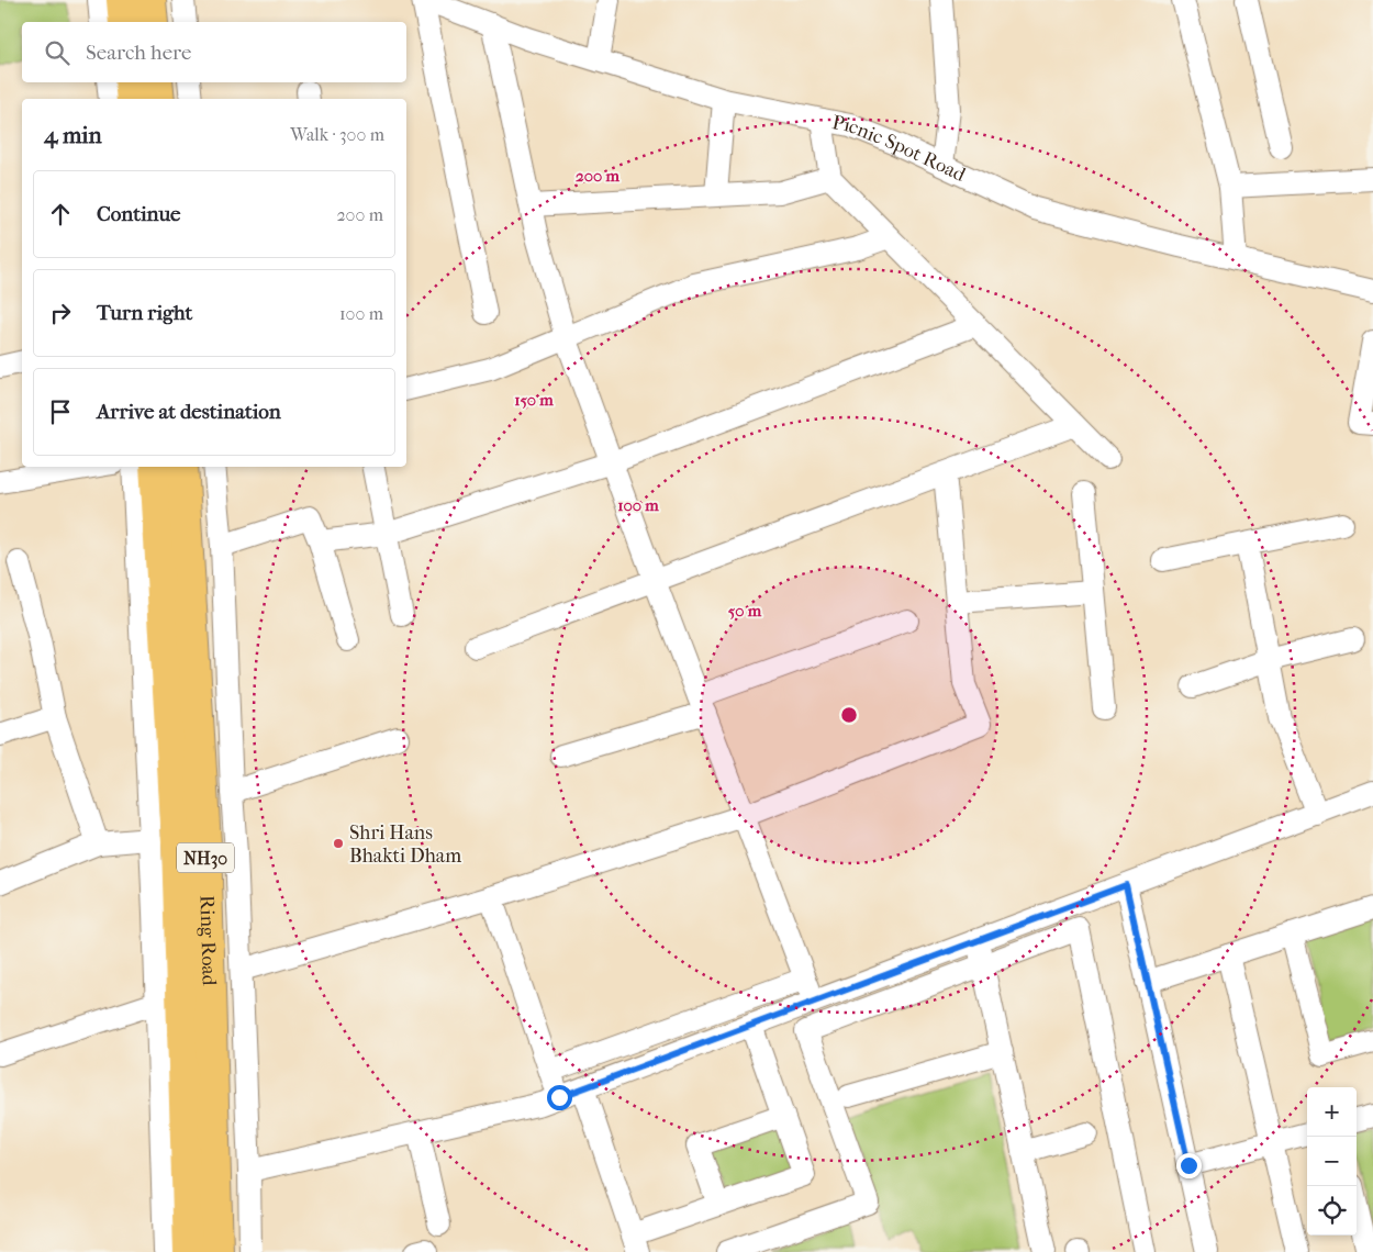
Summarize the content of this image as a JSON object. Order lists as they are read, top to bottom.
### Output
{
  "streets": {
    "highway": ["NH30", "Ring Road"],
    "street": ["Picnic Spot Road"]
  },
  "places": ["Shri Hans Bhakti Dham"],
  "page": {
    "search": "Search here",
    "heading": ["4 min", "Walk · 300 m"],
    "list": [
      ["Continue", "200 m"],
      ["Turn right", "100 m"],
      "Arrive at destination"
    ],
    "map_buttons": ["+", "−"]
  },
  "rings": [
    "200 m",
    "150 m",
    "100 m",
    "50 m"
  ]
}
